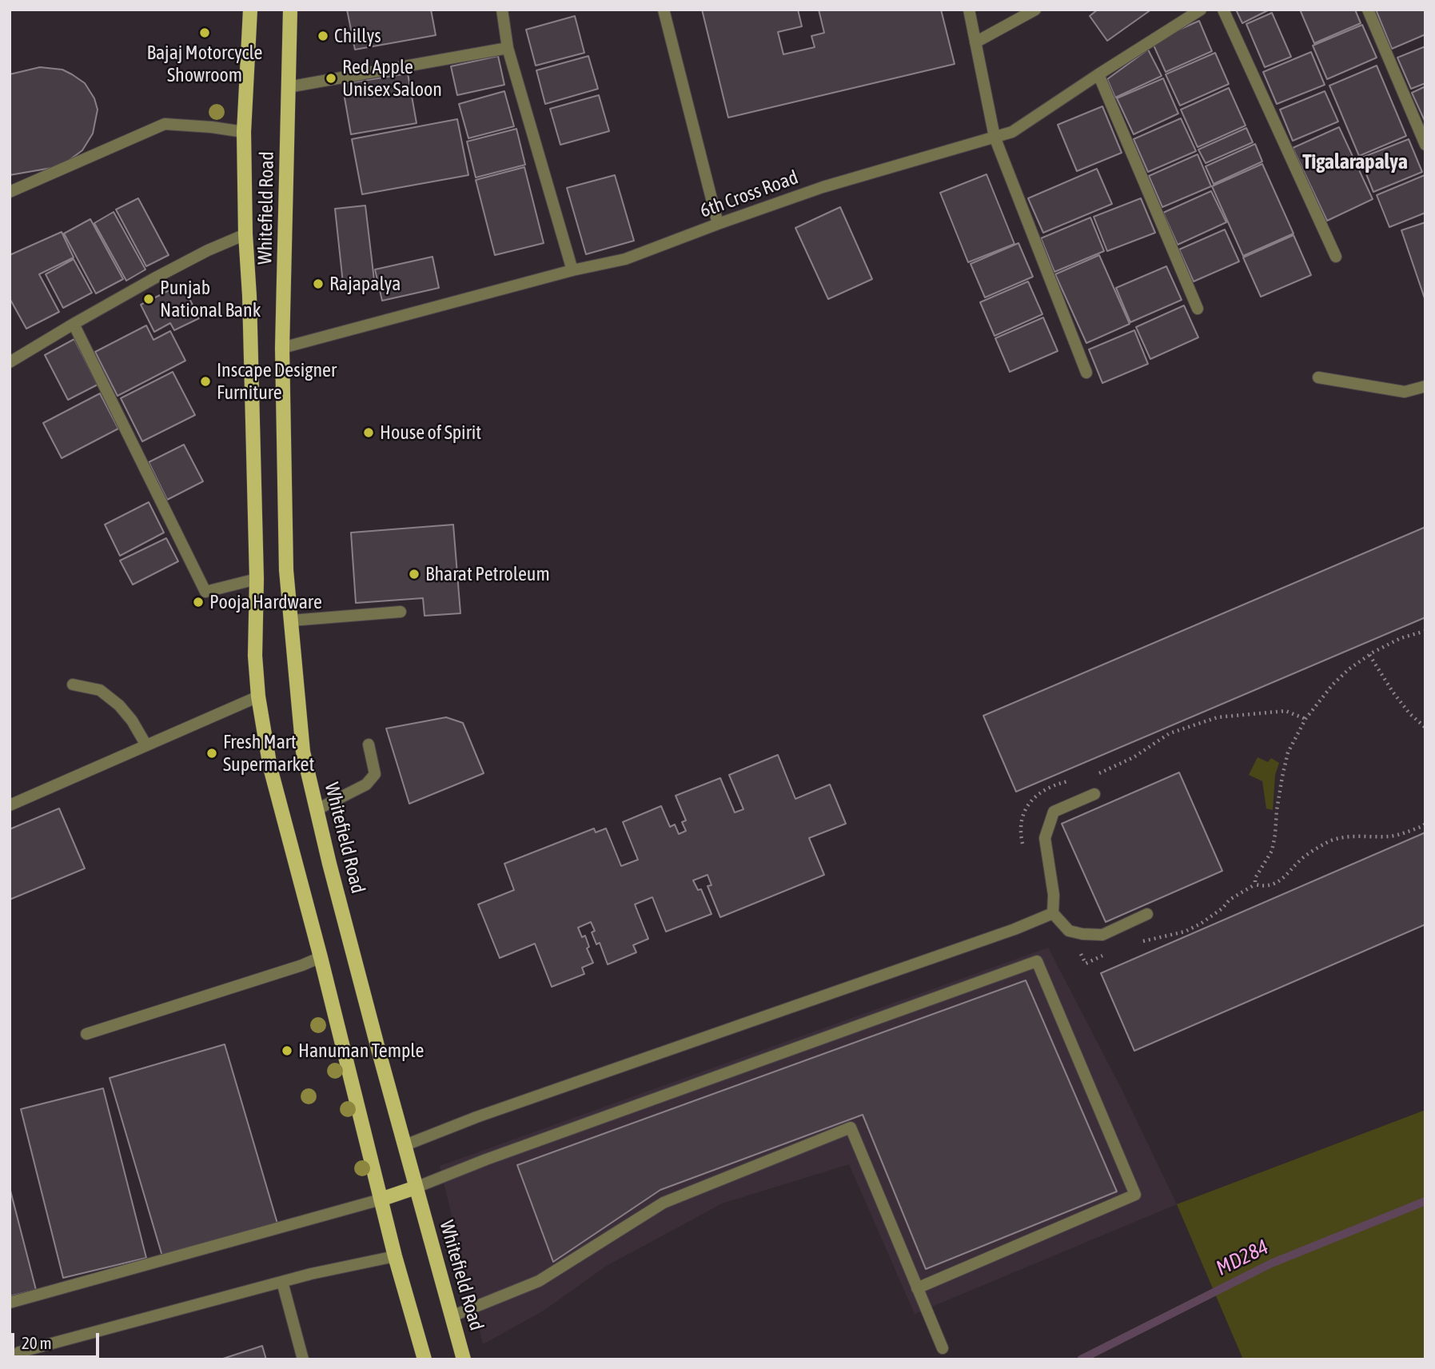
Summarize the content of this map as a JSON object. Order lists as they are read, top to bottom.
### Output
{
  "streets": {
    "main road": ["Whitefield Road"],
    "street": ["6th Cross Road"]
  },
  "crossings": [
    ["6th Cross Road", "Whitefield Road"]
  ],
  "districts": ["Tigalarapalya"],
  "water": ["MD284"],
  "places": [
    "Bajaj Motorcycle Showroom",
    "Chillys",
    "Red Apple Unisex Saloon",
    "Rajapalya",
    "Punjab National Bank",
    "Inscape Designer Furniture",
    "House of Spirit",
    "Bharat Petroleum",
    "Pooja Hardware",
    "Fresh Mart Supermarket",
    "Hanuman Temple"
  ],
  "scale_bar": "20 m"
}
